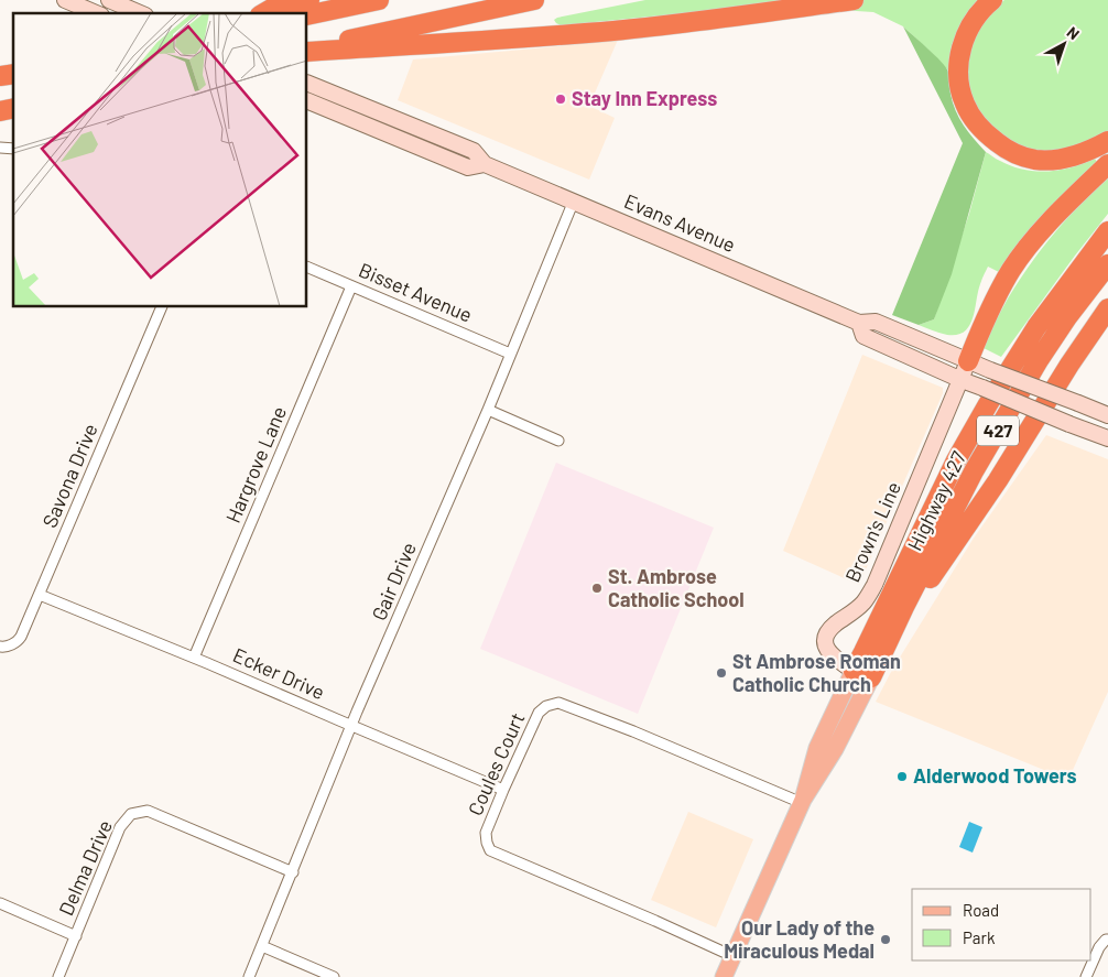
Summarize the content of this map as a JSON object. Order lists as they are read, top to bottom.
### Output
{
  "streets": {
    "highway": ["427", "Highway 427"],
    "main road": ["Evans Avenue", "Brown's Line"],
    "street": [
      "Bisset Avenue",
      "Hargrove Lane",
      "Savona Drive",
      "Gair Drive",
      "Ecker Drive",
      "Coules Court",
      "Delma Drive"
    ]
  },
  "crossings": [
    ["Evans Avenue", "Brown's Line"],
    ["Evans Avenue", "Gair Drive"],
    ["Bisset Avenue", "Hargrove Lane"],
    ["Bisset Avenue", "Gair Drive"],
    ["Hargrove Lane", "Ecker Drive"],
    ["Savona Drive", "Ecker Drive"],
    ["Highway 427", "Brown's Line"],
    ["Gair Drive", "Ecker Drive"],
    ["Gair Drive", "Delma Drive"],
    ["Ecker Drive", "Coules Court"]
  ],
  "places": [
    "Stay Inn Express",
    "St. Ambrose Catholic School",
    "St Ambrose Roman Catholic Church",
    "Alderwood Towers",
    "Our Lady of the Miraculous Medal"
  ],
  "legend": ["Road", "Park"],
  "north": "top right"
}
